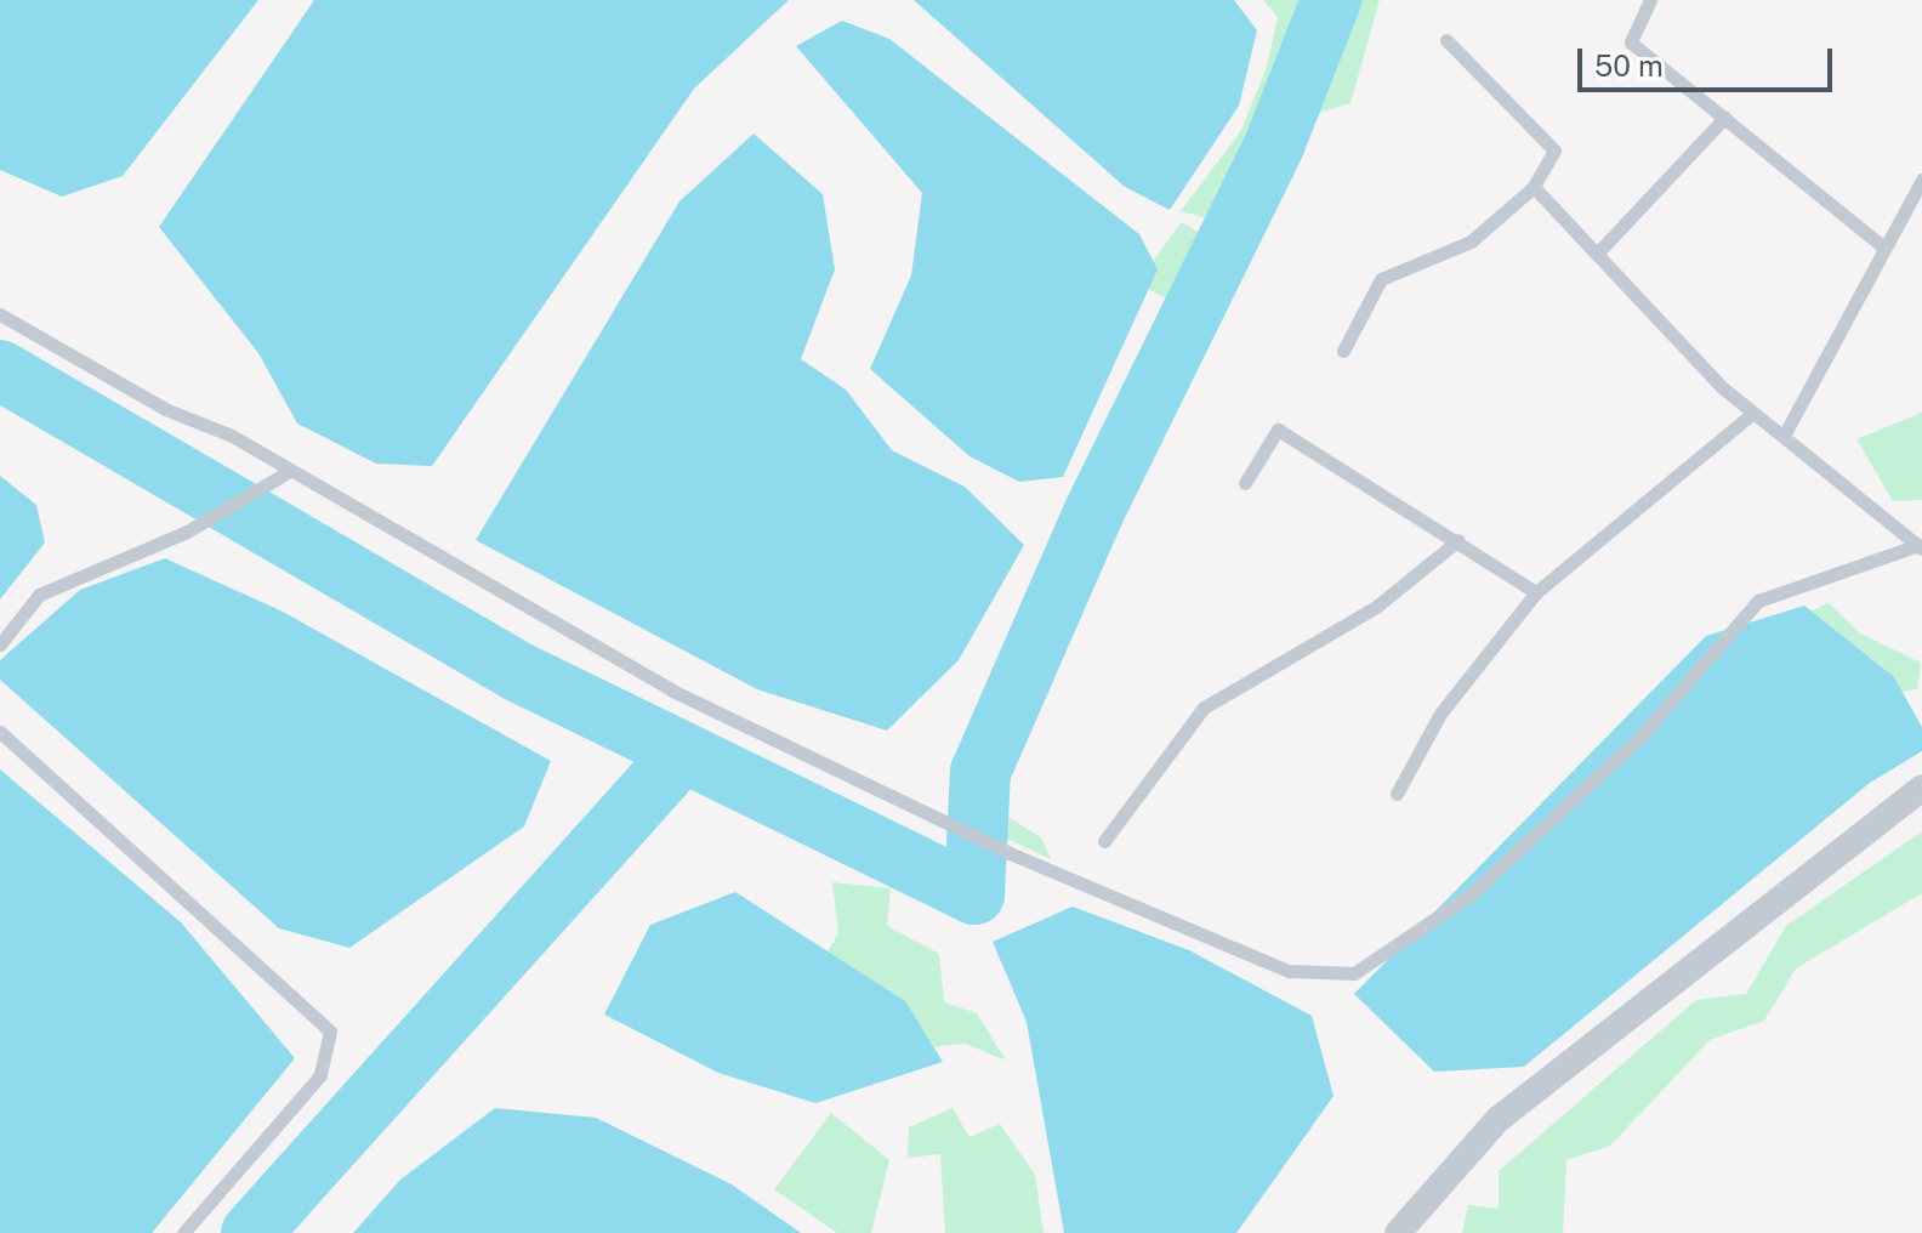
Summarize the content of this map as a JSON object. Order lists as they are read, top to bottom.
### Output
{
  "scale_bar": "50 m"
}
